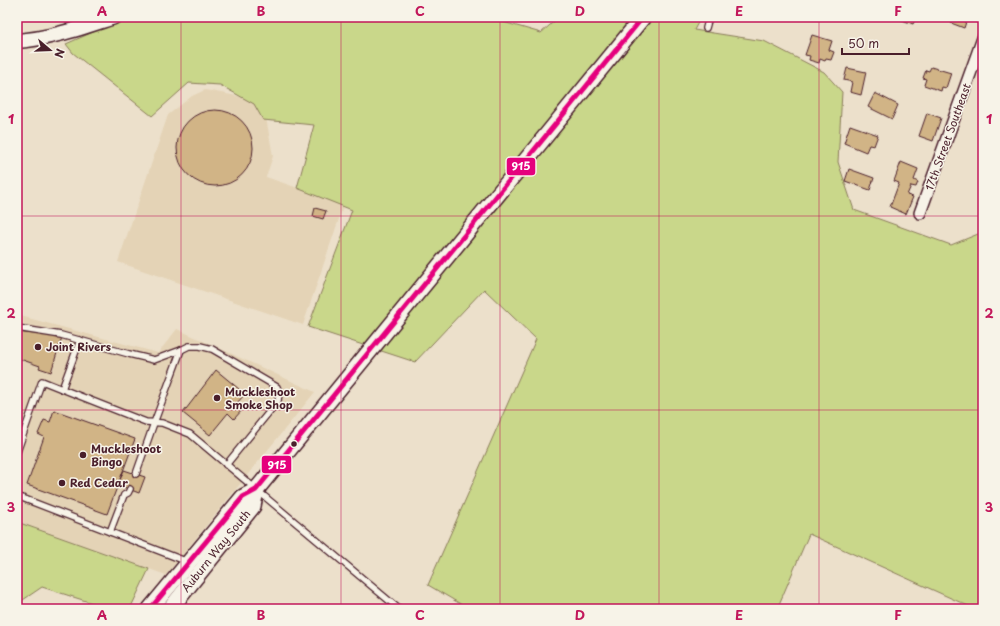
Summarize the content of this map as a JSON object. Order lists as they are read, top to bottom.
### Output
{
  "streets": {
    "main road": ["Auburn Way South"],
    "street": ["17th Street Southeast"]
  },
  "places": [
    "Joint Rivers",
    "Muckleshoot Smoke Shop",
    "Muckleshoot Bingo",
    "Red Cedar"
  ],
  "lines": ["transit line 915"],
  "scale_bar": "50 m",
  "north": "right",
  "grid": {
    "columns": [
      "A",
      "B",
      "C",
      "D",
      "E",
      "F"
    ],
    "rows": ["1", "2", "3"]
  }
}
